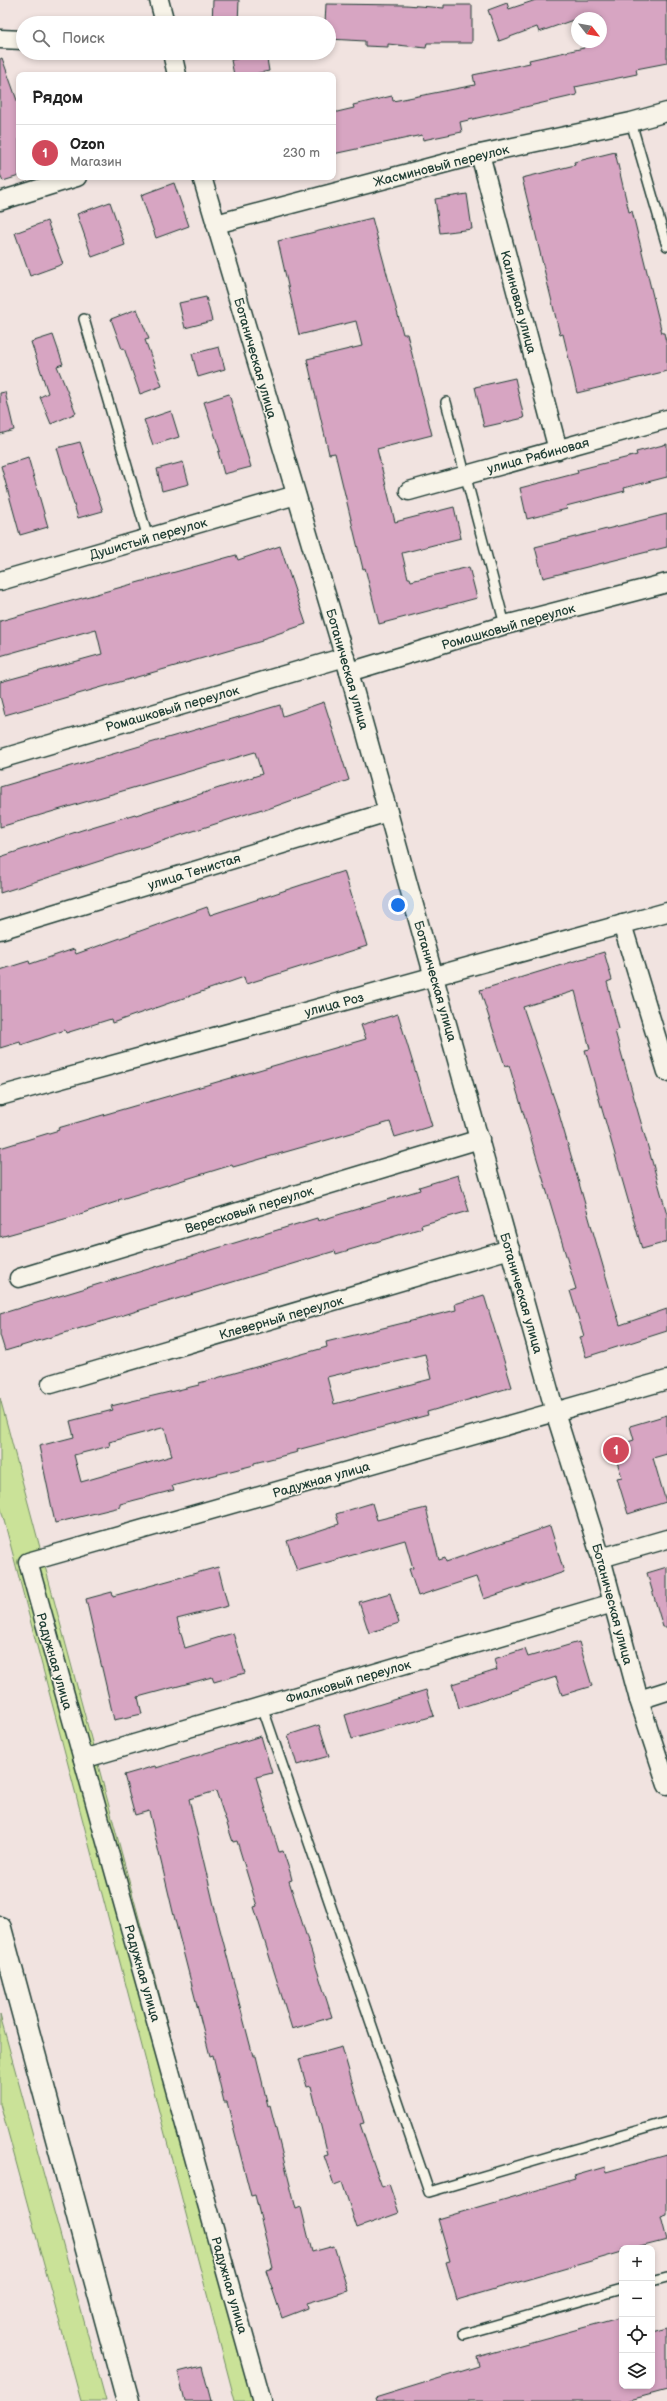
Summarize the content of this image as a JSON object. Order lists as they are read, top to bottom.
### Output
{
  "streets": {
    "street": [
      "Жасминовый переулок",
      "Калиновая улица",
      "Ботаническая улица",
      "улица Рябиновая",
      "Душистый переулок",
      "Ромашковый переулок",
      "улица Тенистая",
      "улица Роз",
      "Вересковый переулок",
      "Клеверный переулок",
      "Радужная улица",
      "Фиалковый переулок"
    ]
  },
  "crossings": [
    ["Жасминовый переулок", "Калиновая улица"],
    ["Жасминовый переулок", "Ботаническая улица"],
    ["Калиновая улица", "улица Рябиновая"],
    ["Ботаническая улица", "Душистый переулок"],
    ["Ботаническая улица", "Ромашковый переулок"],
    ["Ботаническая улица", "улица Тенистая"],
    ["Ботаническая улица", "улица Роз"],
    ["Ботаническая улица", "Вересковый переулок"],
    ["Ботаническая улица", "Клеверный переулок"],
    ["Ботаническая улица", "Радужная улица"],
    ["Ботаническая улица", "Фиалковый переулок"],
    ["Радужная улица", "Фиалковый переулок"]
  ],
  "north": "bottom right",
  "page": {
    "search": "Поиск",
    "heading": "Рядом",
    "list": [
      {
        "mark": "1",
        "name": "Ozon",
        "note": "Магазин",
        "value": "230 m"
      }
    ],
    "pins": "1",
    "map_buttons": ["+", "−"]
  }
}
